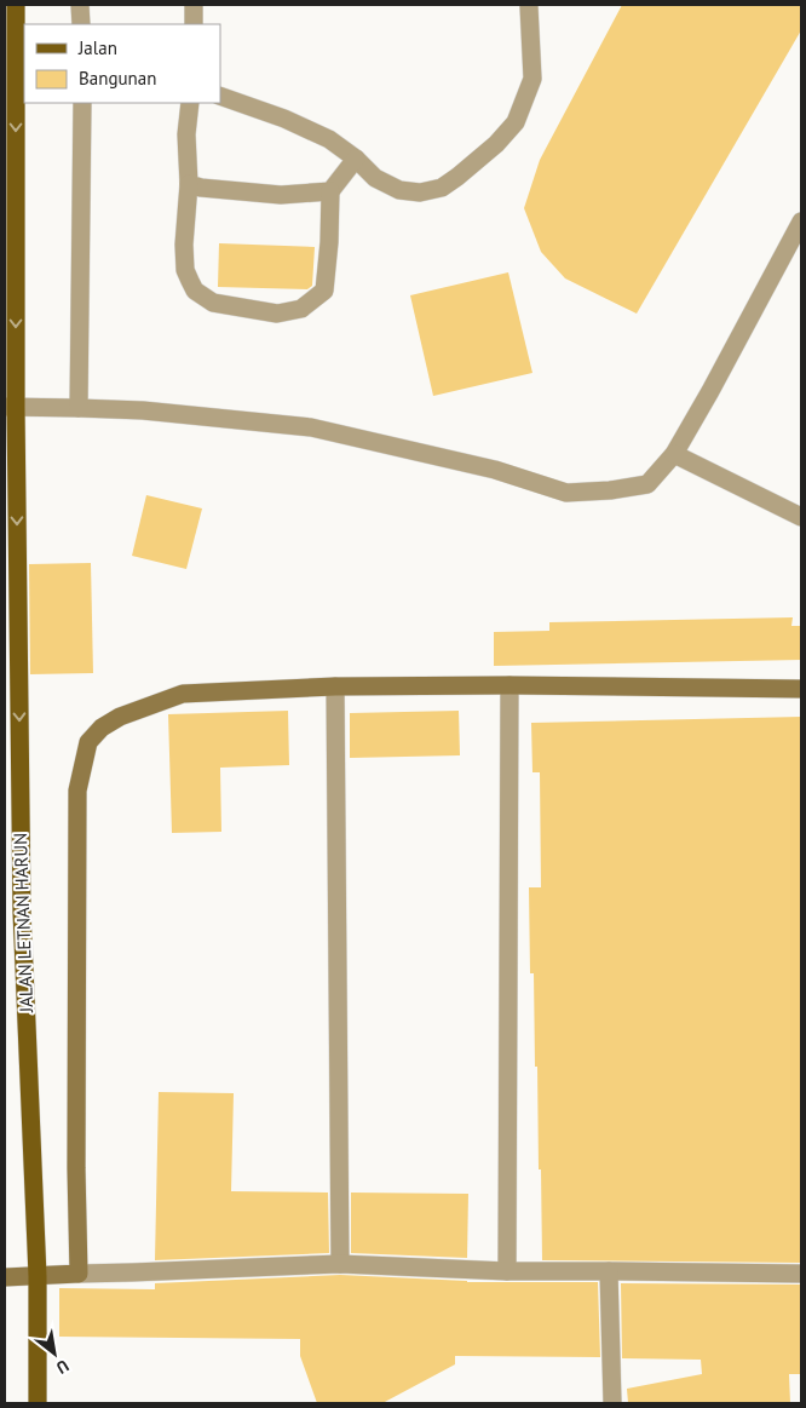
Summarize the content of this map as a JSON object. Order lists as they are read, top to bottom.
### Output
{
  "streets": {
    "main road": ["JALAN LETNAN HARUN"]
  },
  "one_way": ["JALAN LETNAN HARUN"],
  "legend": ["Jalan", "Bangunan"],
  "north": "bottom right"
}
